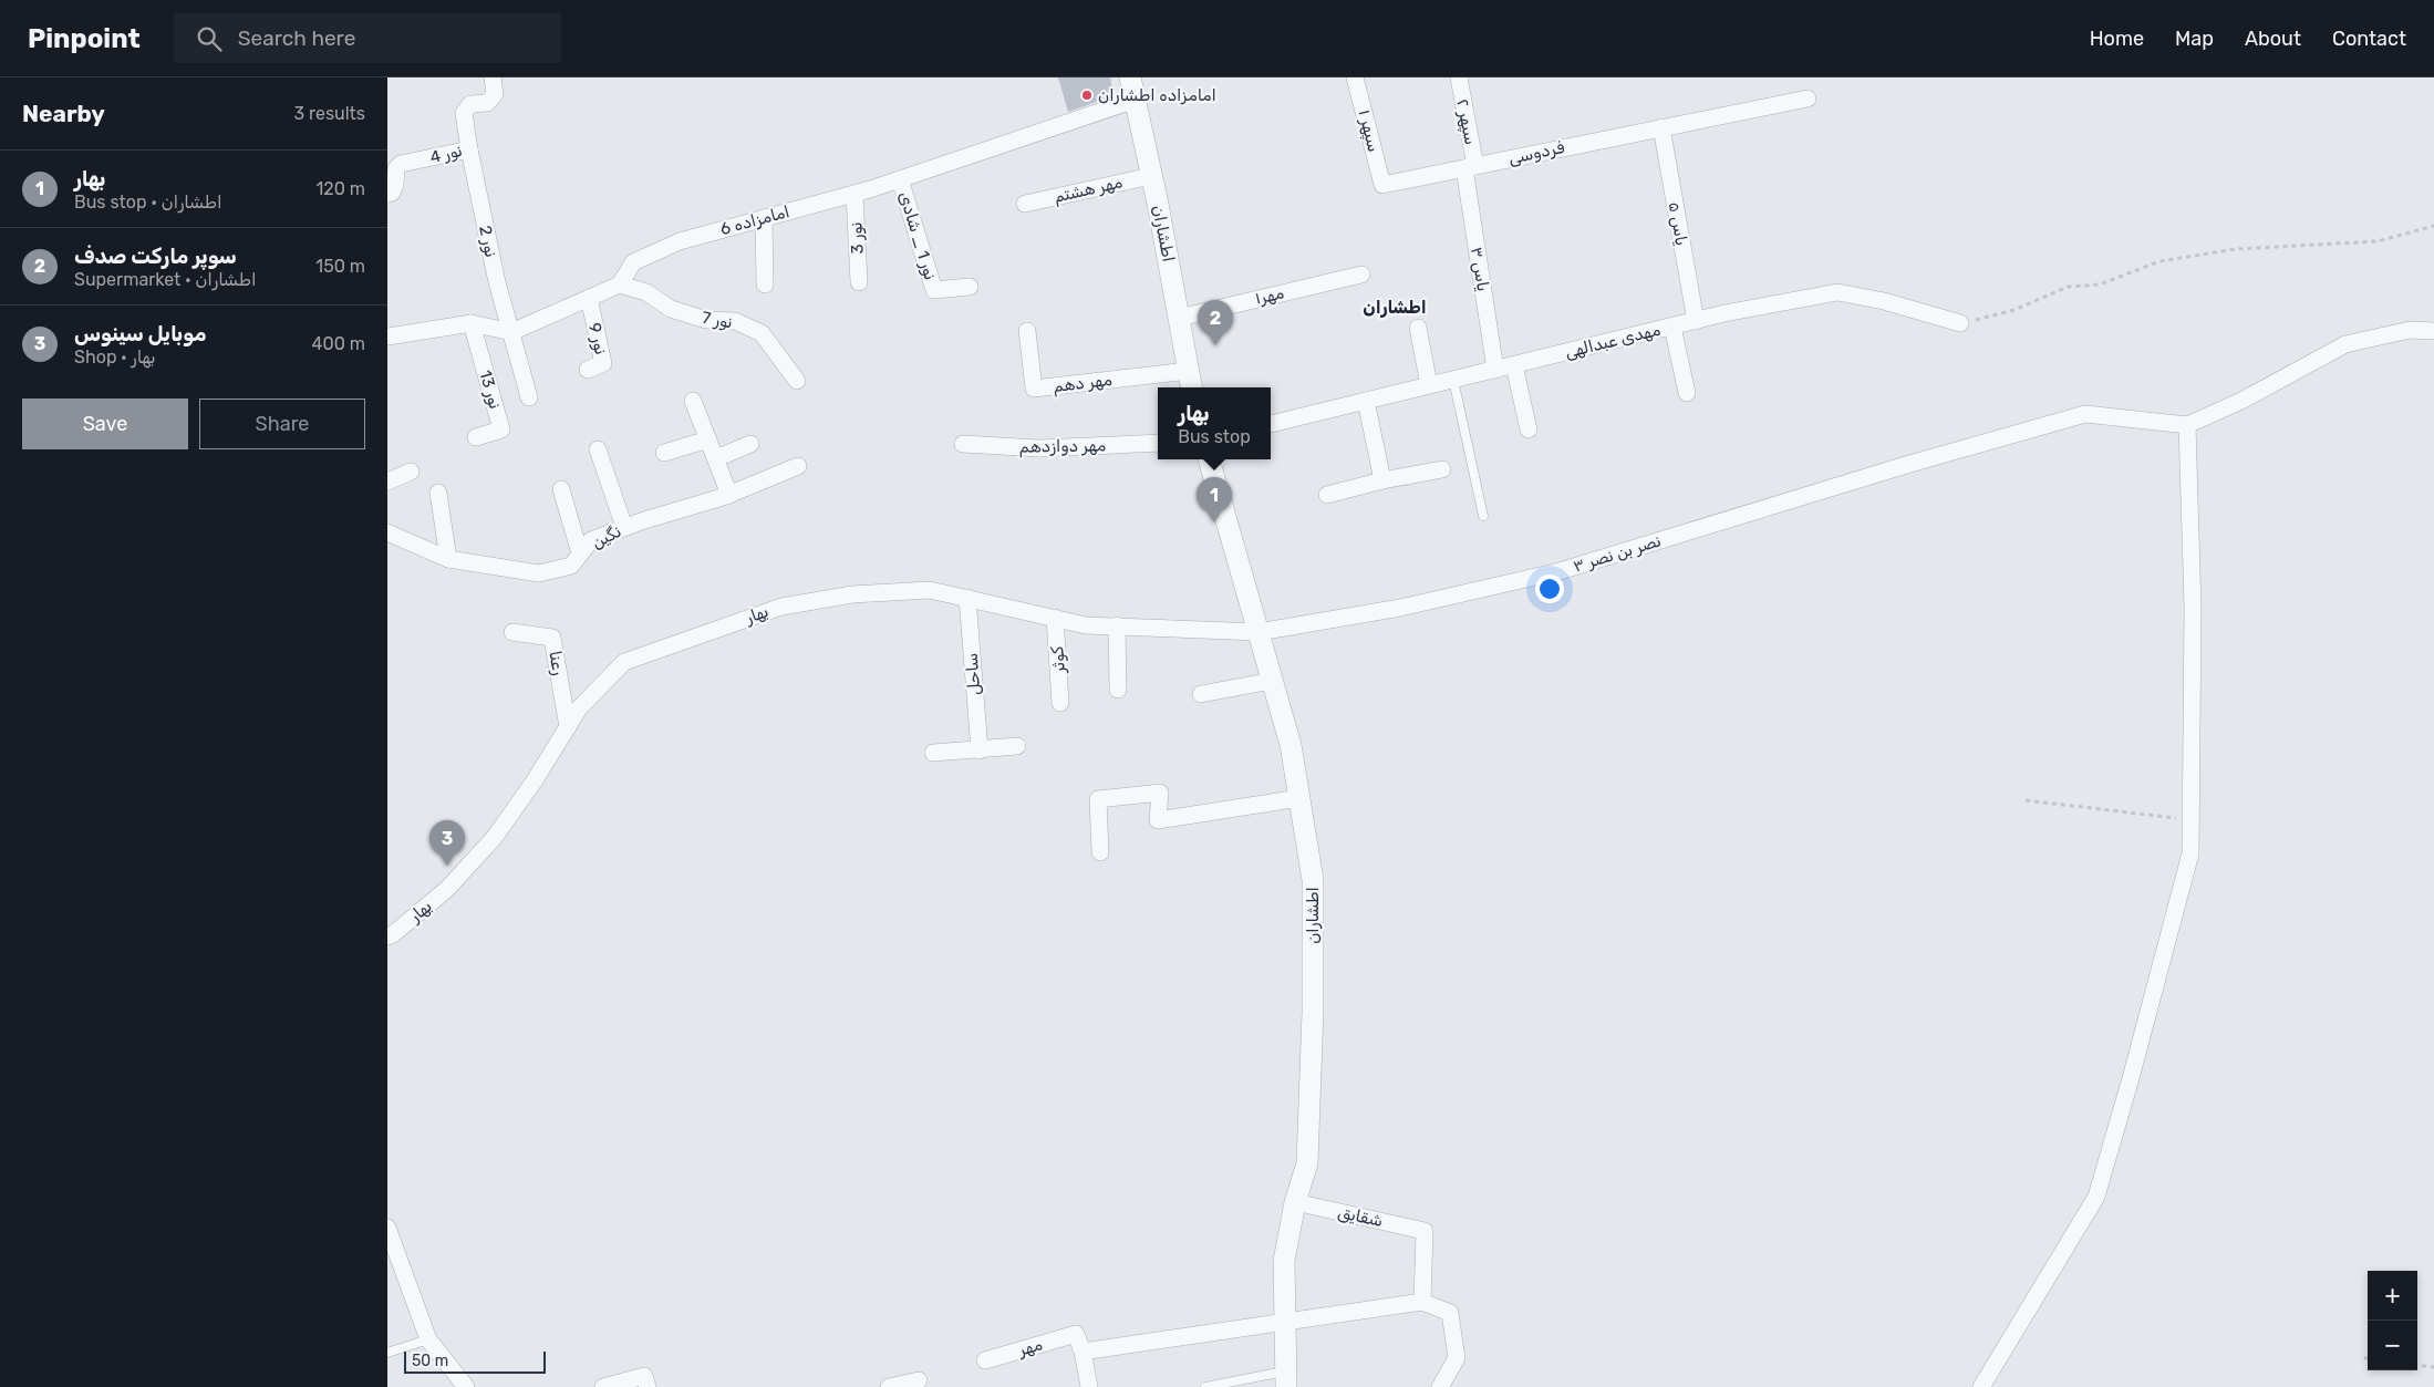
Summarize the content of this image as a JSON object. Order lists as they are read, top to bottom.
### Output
{
  "streets": {
    "street": [
      "سپهر ۲",
      "سپهر ۱",
      "فردوسی",
      "نور 4",
      "مهر هشتم",
      "امامزاده 6",
      "یاس ۵",
      "اطشاران",
      "نور 1 _ شادی",
      "نور 3",
      "نور 2",
      "یاس ۳",
      "مهر۱",
      "نور 7",
      "نور 9",
      "مهدی عبدالهی",
      "مهر دهم",
      "نور 13",
      "مهر دوازدهم",
      "نگین",
      "نصر بن نصر ۳",
      "بهار",
      "کوثر",
      "رعنا",
      "ساحل",
      "شقایق",
      "مهر"
    ]
  },
  "crossings": [
    ["سپهر ۲", "فردوسی"],
    ["سپهر ۲", "یاس ۳"],
    ["سپهر ۱", "فردوسی"],
    ["فردوسی", "یاس ۵"],
    ["فردوسی", "یاس ۳"],
    ["نور 4", "نور 2"],
    ["مهر هشتم", "اطشاران"],
    ["امامزاده 6", "اطشاران"],
    ["امامزاده 6", "نور 1 _ شادی"],
    ["امامزاده 6", "نور 3"],
    ["امامزاده 6", "نور 7"],
    ["یاس ۵", "مهدی عبدالهی"],
    ["اطشاران", "مهر۱"],
    ["اطشاران", "مهر دهم"],
    ["اطشاران", "نصر بن نصر ۳"],
    ["اطشاران", "بهار"],
    ["اطشاران", "شقایق"],
    ["یاس ۳", "مهدی عبدالهی"],
    ["نصر بن نصر ۳", "بهار"],
    ["بهار", "کوثر"],
    ["بهار", "رعنا"],
    ["بهار", "ساحل"]
  ],
  "districts": ["اطشاران"],
  "places": ["امامزاده اطشاران"],
  "scale_bar": "50 m",
  "page": {
    "header": "Pinpoint",
    "search": "Search here",
    "nav": [
      "Home",
      "Map",
      "About",
      "Contact"
    ],
    "heading": ["Nearby", "3 results"],
    "list": [
      {
        "mark": "1",
        "name": "بهار",
        "note": "Bus stop · اطشاران",
        "value": "120 m"
      },
      {
        "mark": "2",
        "name": "سوپر مارکت صدف",
        "note": "Supermarket · اطشاران",
        "value": "150 m"
      },
      {
        "mark": "3",
        "name": "موبایل سینوس",
        "note": "Shop · بهار",
        "value": "400 m"
      }
    ],
    "pins": ["2", "1", "3"],
    "buttons": ["Save", "Share"],
    "popup": ["بهار", "Bus stop"],
    "map_buttons": ["+", "−"],
    "scale": "50 m"
  }
}
